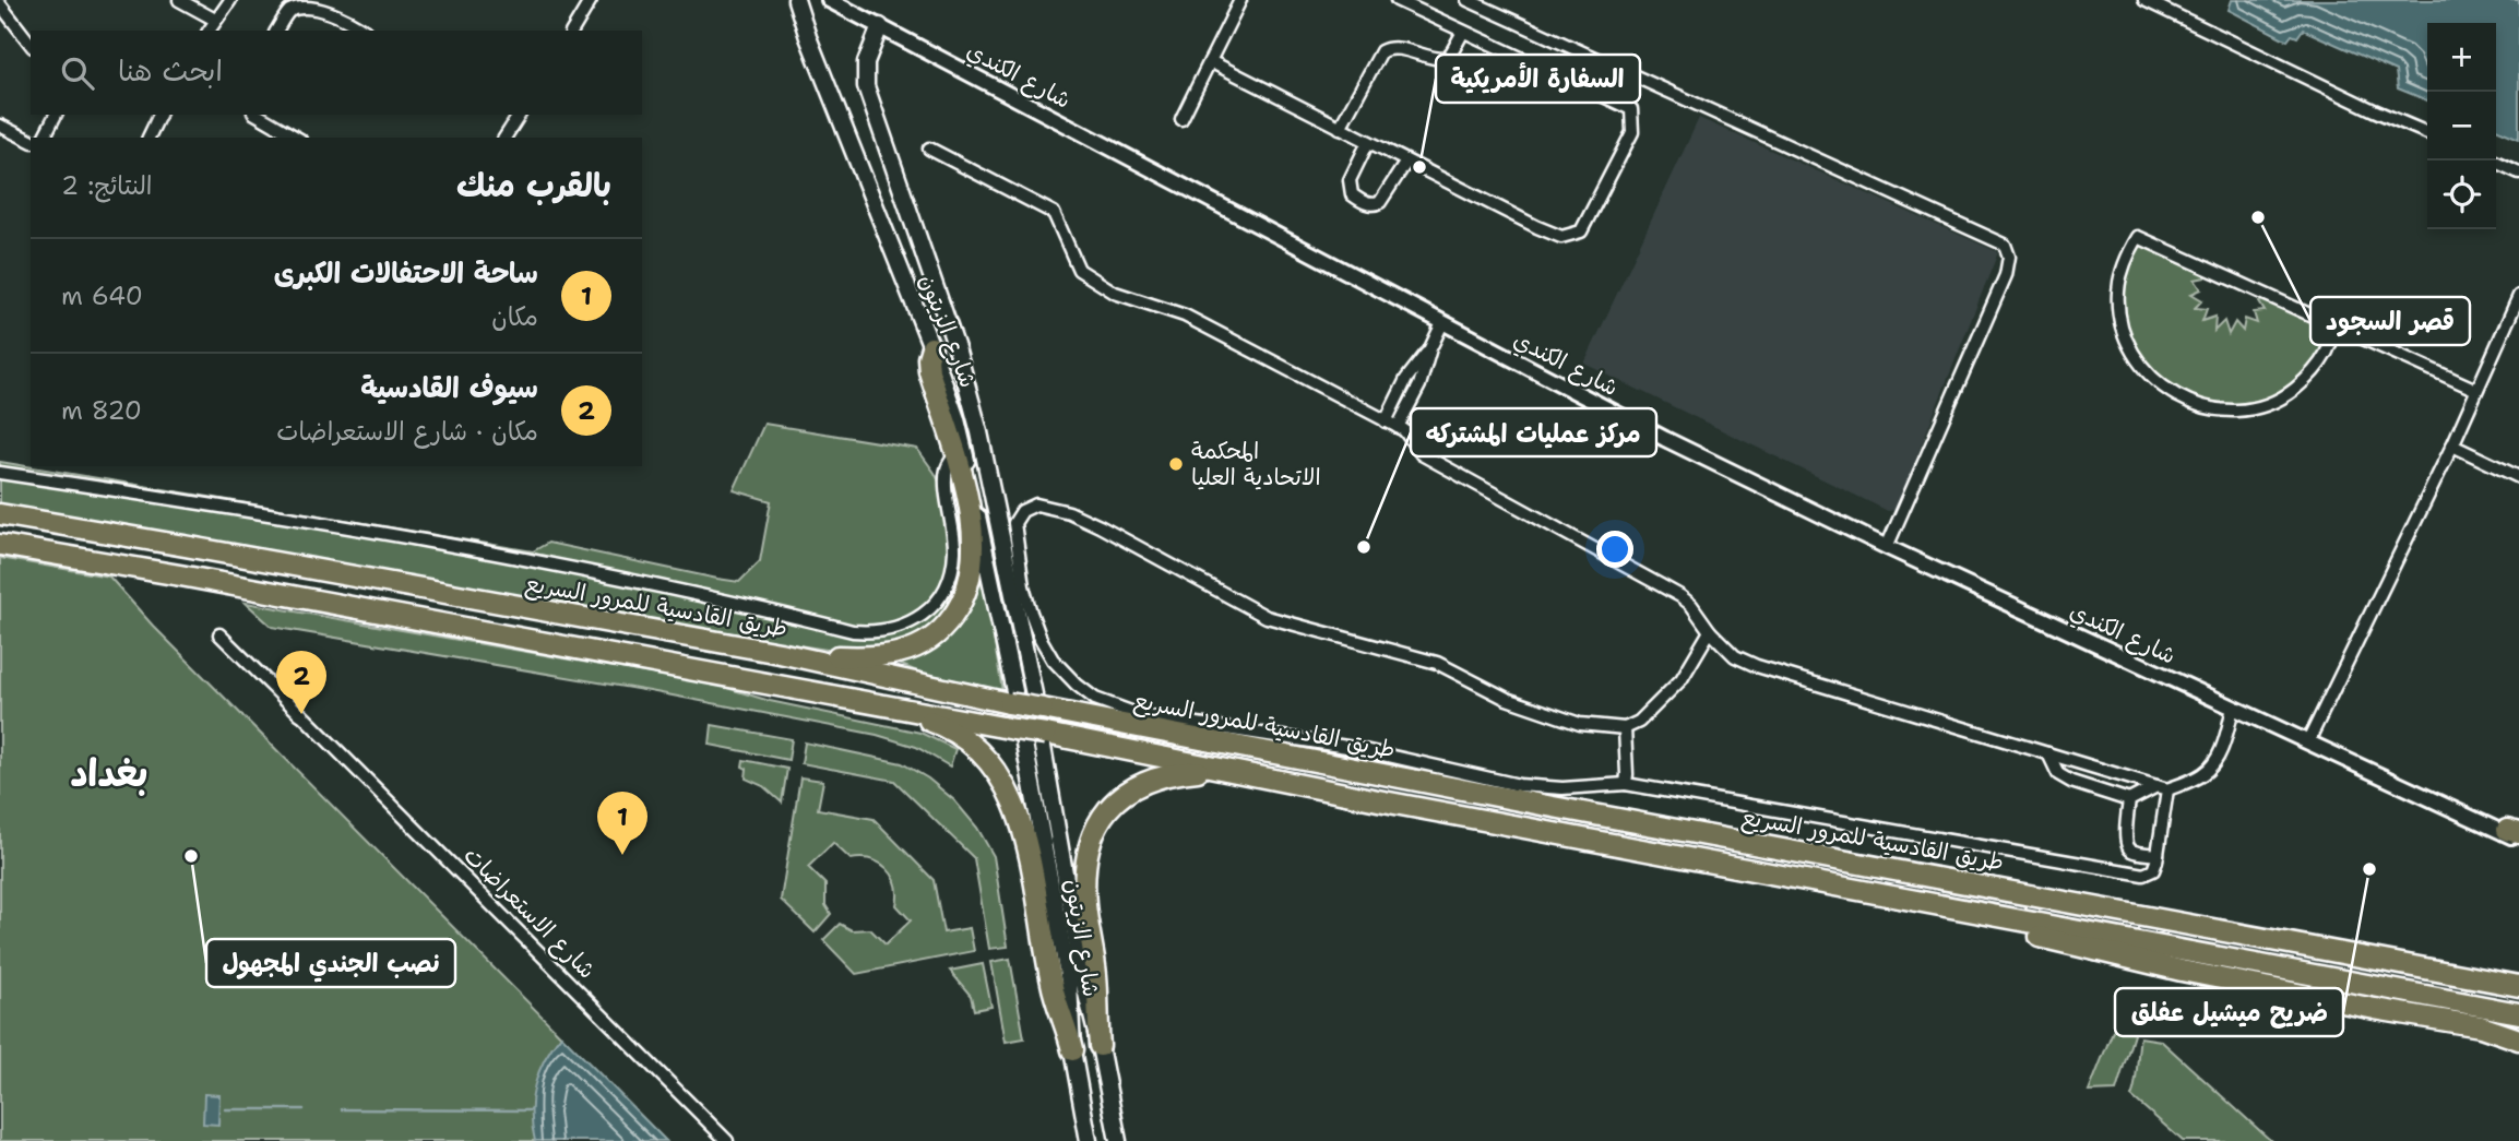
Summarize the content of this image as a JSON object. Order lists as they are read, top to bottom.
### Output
{
  "streets": {
    "highway": ["طريق القادسية للمرور السريع"],
    "main road": ["شارع الزيتون"],
    "street": ["شارع الكندي", "شارع الاستعراضات"]
  },
  "crossings": [
    ["شارع الكندي", "شارع الزيتون"],
    ["شارع الزيتون", "طريق القادسية للمرور السريع"]
  ],
  "districts": ["بغداد"],
  "places": [
    "السفارة الأمريكية",
    "قصر السجود",
    "المحكمة الاتحادية العليا",
    "مركز عمليات المشتركه",
    "نصب الجندي المجهول",
    "ضريح ميشيل عفلق"
  ],
  "page": {
    "map_buttons": ["+", "−"],
    "search": "ابحث هنا",
    "heading": ["بالقرب منك", "النتائج: 2"],
    "list": [
      {
        "mark": "1",
        "name": "ساحة الاحتفالات الكبرى",
        "note": "مكان",
        "value": "640 m"
      },
      {
        "mark": "2",
        "name": "سيوف القادسية",
        "note": "مكان · شارع الاستعراضات",
        "value": "820 m"
      }
    ],
    "pins": ["2", "1"]
  }
}
